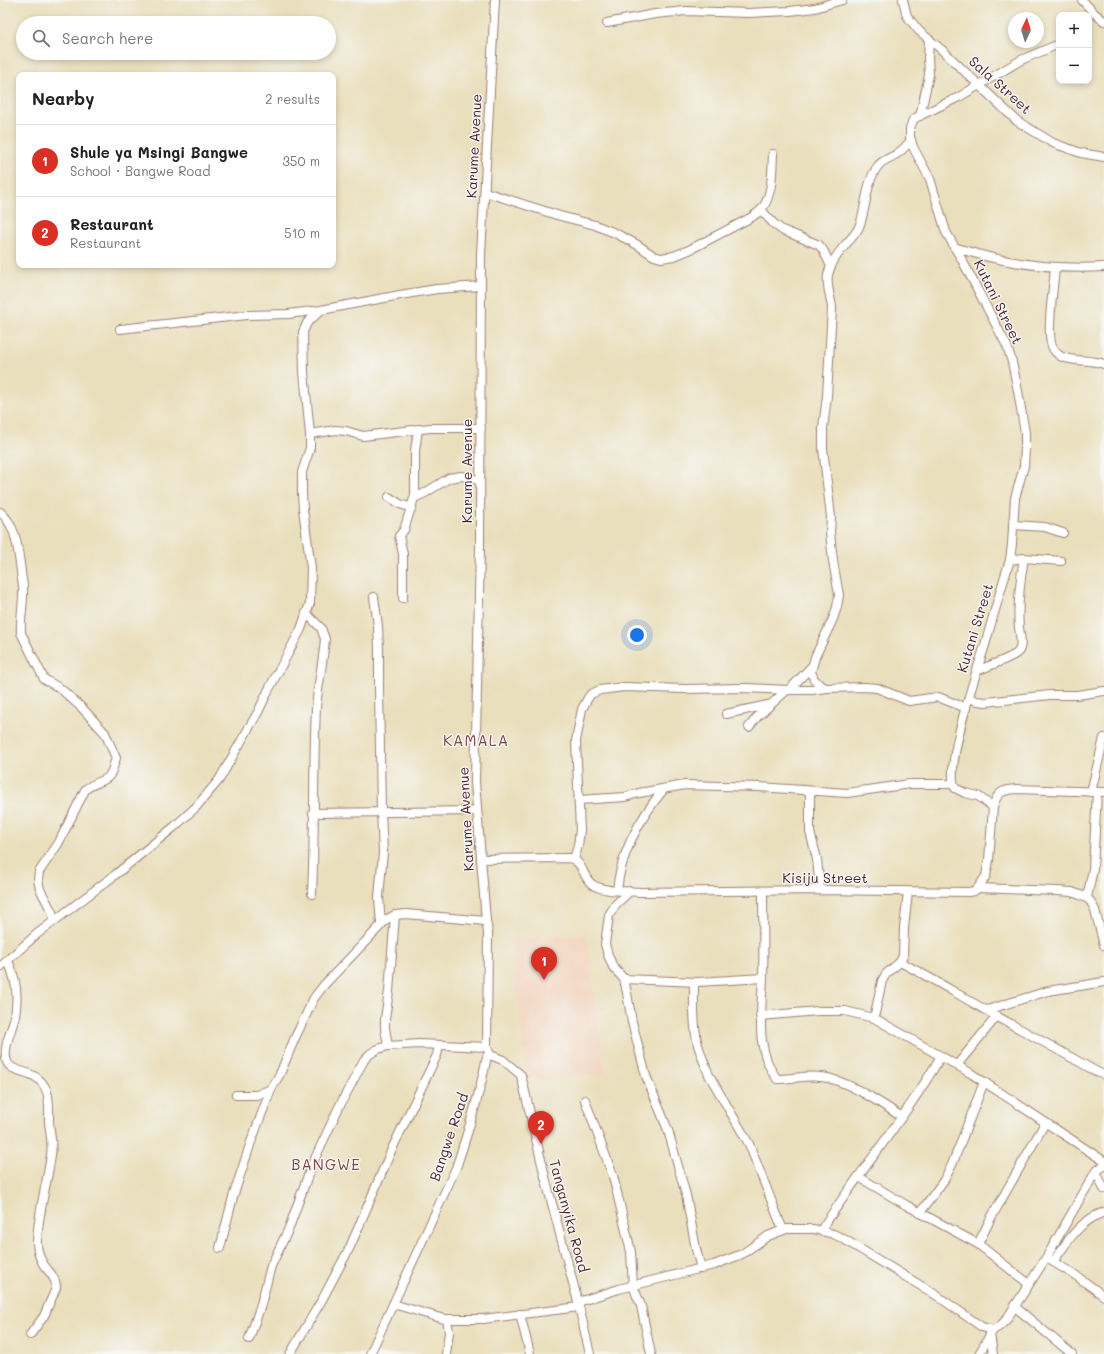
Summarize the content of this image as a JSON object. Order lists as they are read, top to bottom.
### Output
{
  "streets": {
    "street": [
      "Sala Street",
      "Karume Avenue",
      "Kutani Street",
      "Kisiju Street",
      "Bangwe Road",
      "Tanganyika Road"
    ]
  },
  "crossings": [
    ["Karume Avenue", "Bangwe Road"],
    ["Bangwe Road", "Tanganyika Road"]
  ],
  "districts": ["KAMALA", "BANGWE"],
  "north": "top",
  "page": {
    "map_buttons": ["+", "−"],
    "search": "Search here",
    "heading": ["Nearby", "2 results"],
    "list": [
      {
        "mark": "1",
        "name": "Shule ya Msingi Bangwe",
        "note": "School · Bangwe Road",
        "value": "350 m"
      },
      {
        "mark": "2",
        "name": "Restaurant",
        "note": "Restaurant",
        "value": "510 m"
      }
    ],
    "pins": ["1", "2"]
  }
}
